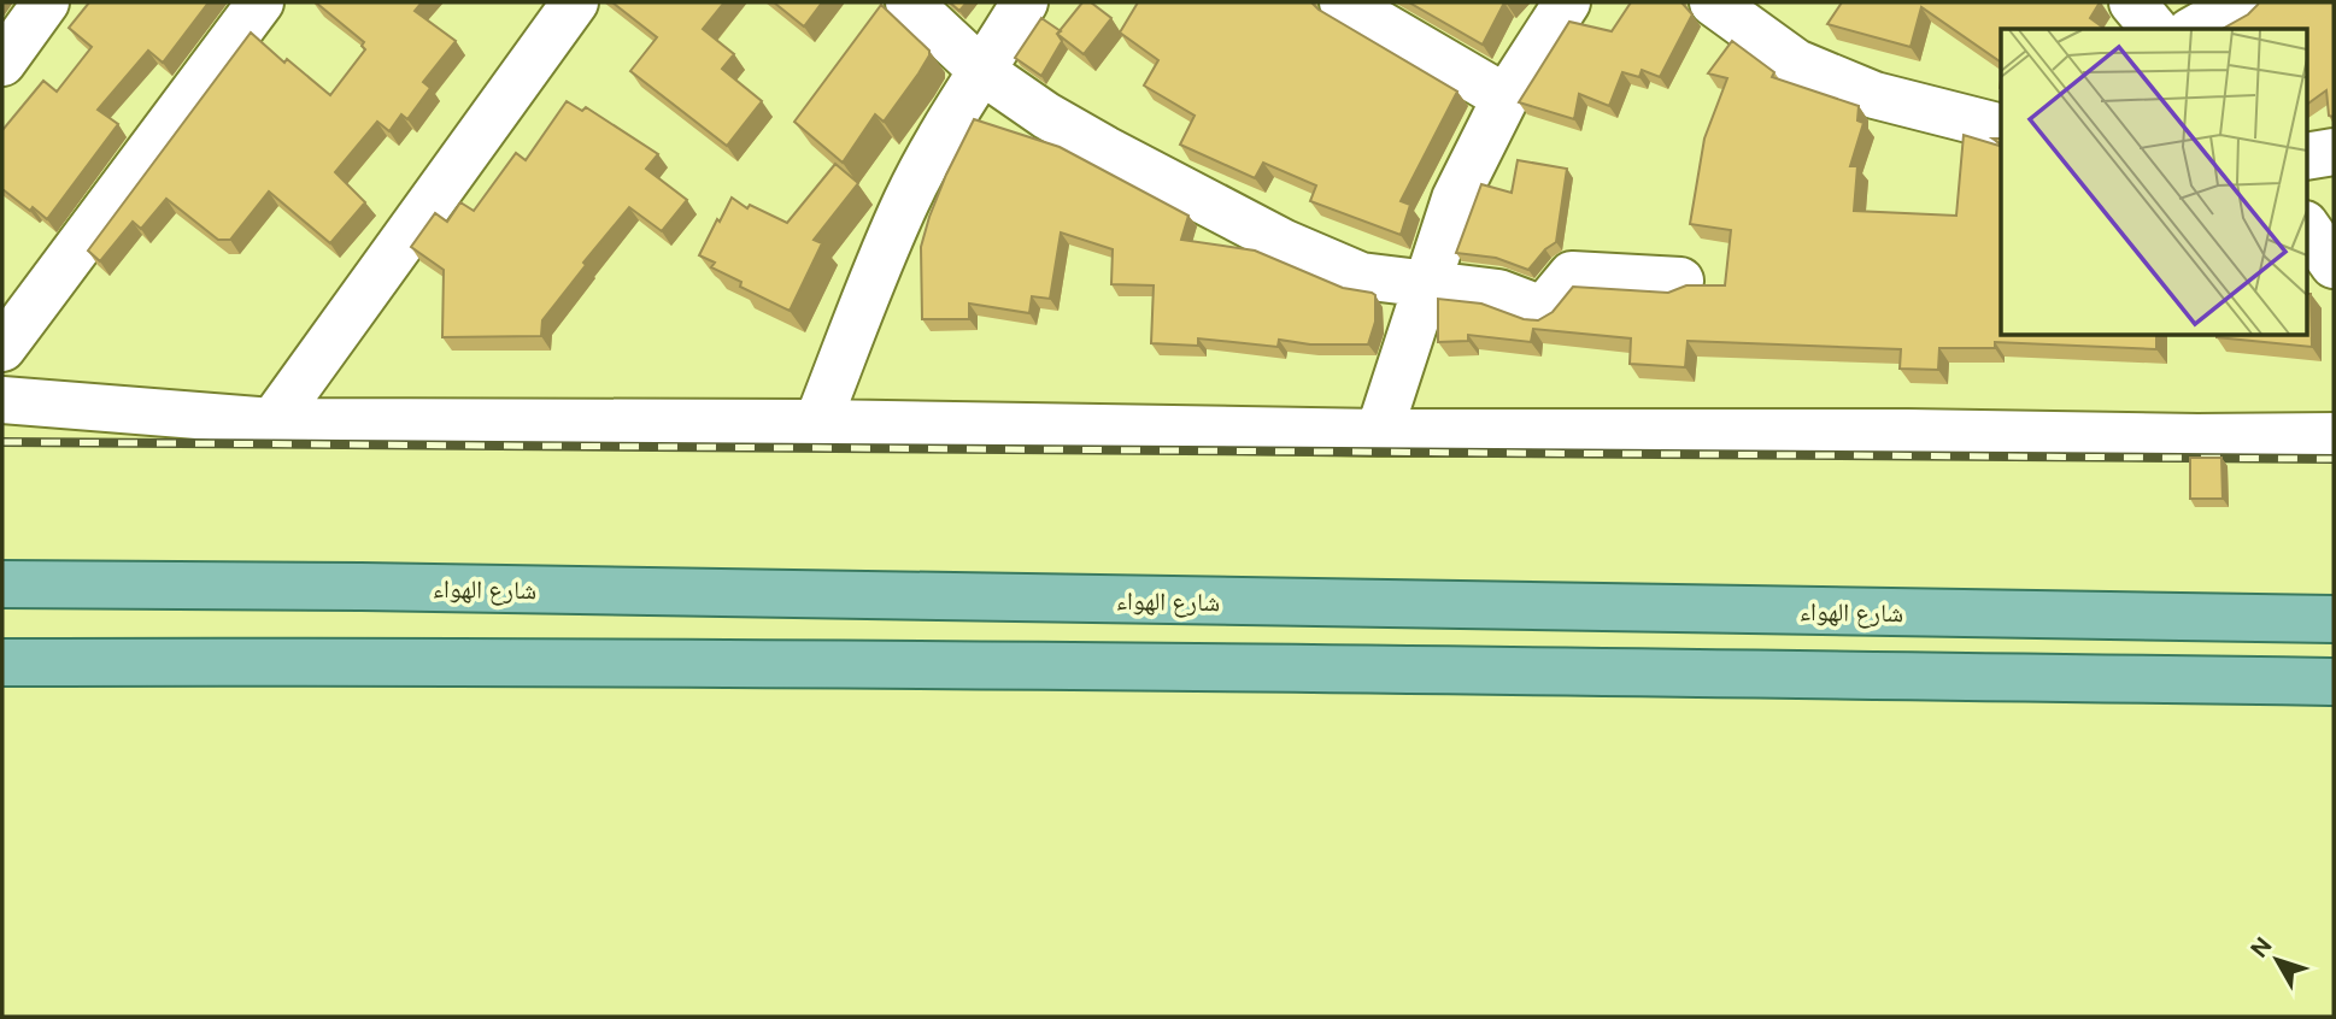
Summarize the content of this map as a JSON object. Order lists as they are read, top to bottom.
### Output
{
  "streets": {
    "main road": ["شارع الهواء"]
  },
  "north": "top left"
}
